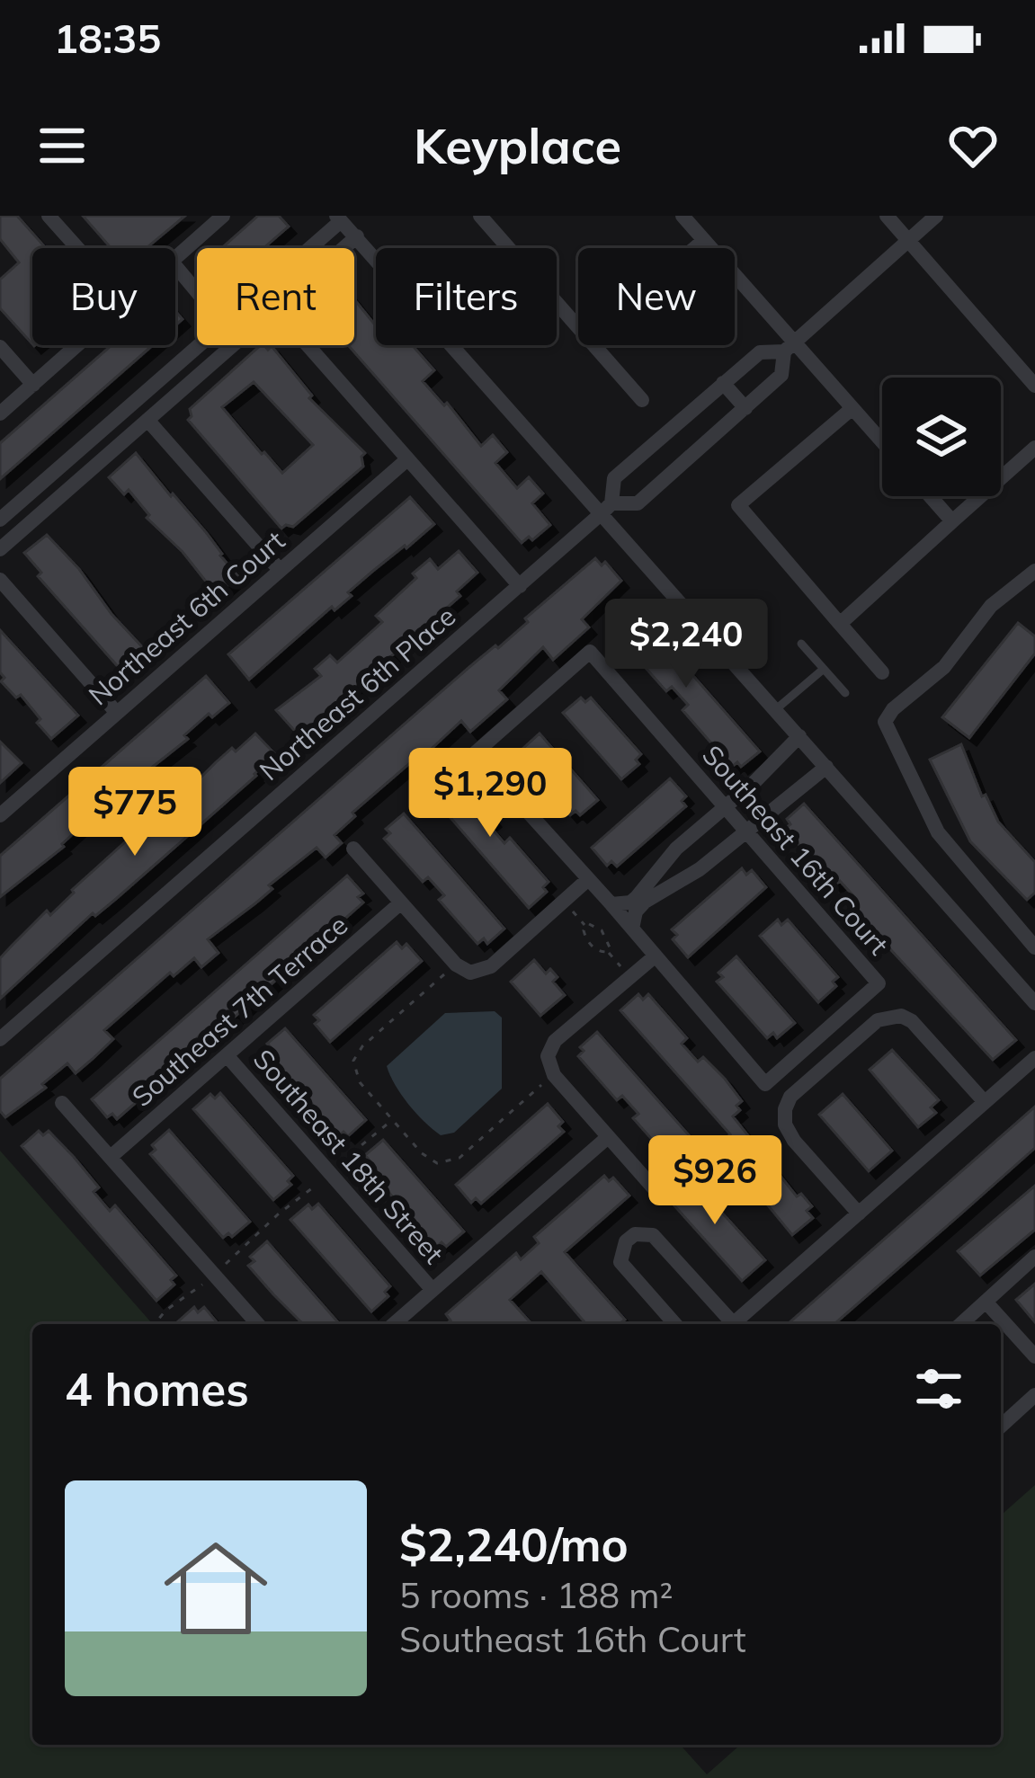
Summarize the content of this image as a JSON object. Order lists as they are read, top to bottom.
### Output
{
  "streets": {
    "street": [
      "Northeast 6th Court",
      "Northeast 6th Place",
      "Southeast 16th Court",
      "Southeast 7th Terrace",
      "Southeast 18th Street"
    ]
  },
  "crossings": [
    ["Southeast 7th Terrace", "Southeast 18th Street"]
  ],
  "page": {
    "status": "18:35",
    "header": "Keyplace",
    "chip": [
      "Buy",
      "Rent",
      "Filters",
      "New"
    ],
    "price": [
      "$2,240",
      "$1,290",
      "$775",
      "$926"
    ],
    "heading": "4 homes",
    "list": [
      {
        "name": "$2,240/mo",
        "note": "5 rooms · 188 m² · Southeast 16th Court"
      }
    ]
  }
}
